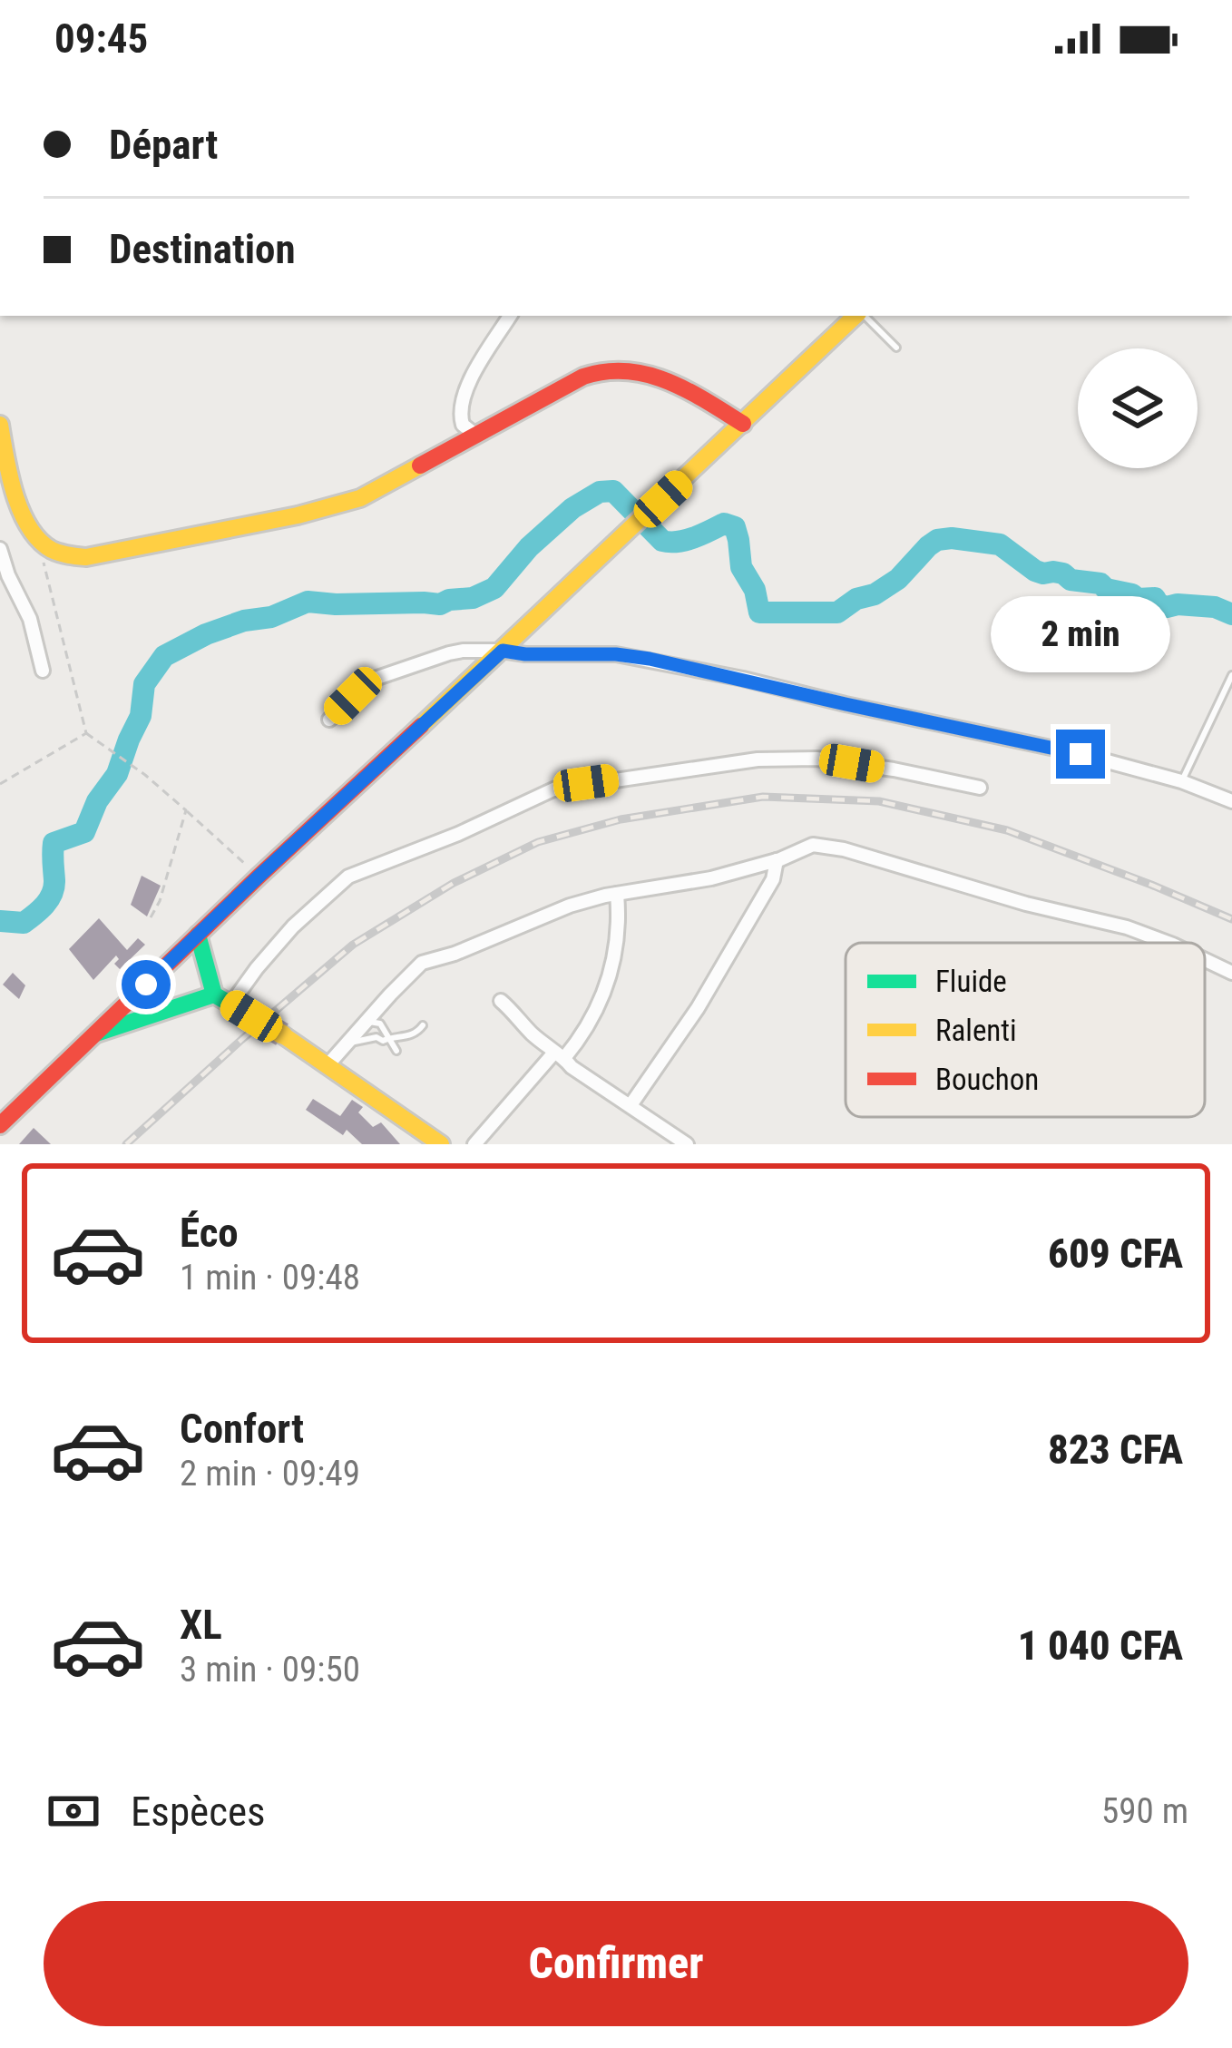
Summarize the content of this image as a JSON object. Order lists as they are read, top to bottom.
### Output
{
  "legend": ["Fluide", "Ralenti", "Bouchon"],
  "page": {
    "status": "09:45",
    "banner": ["Départ", "Destination"],
    "bubble": "2 min",
    "list": [
      {
        "name": "Éco",
        "note": "1 min · 09:48",
        "value": "609 CFA"
      },
      {
        "name": "Confort",
        "note": "2 min · 09:49",
        "value": "823 CFA"
      },
      {
        "name": "XL",
        "note": "3 min · 09:50",
        "value": "1 040 CFA"
      }
    ],
    "pay": ["Espèces", "590 m"],
    "buttons": "Confirmer"
  }
}
